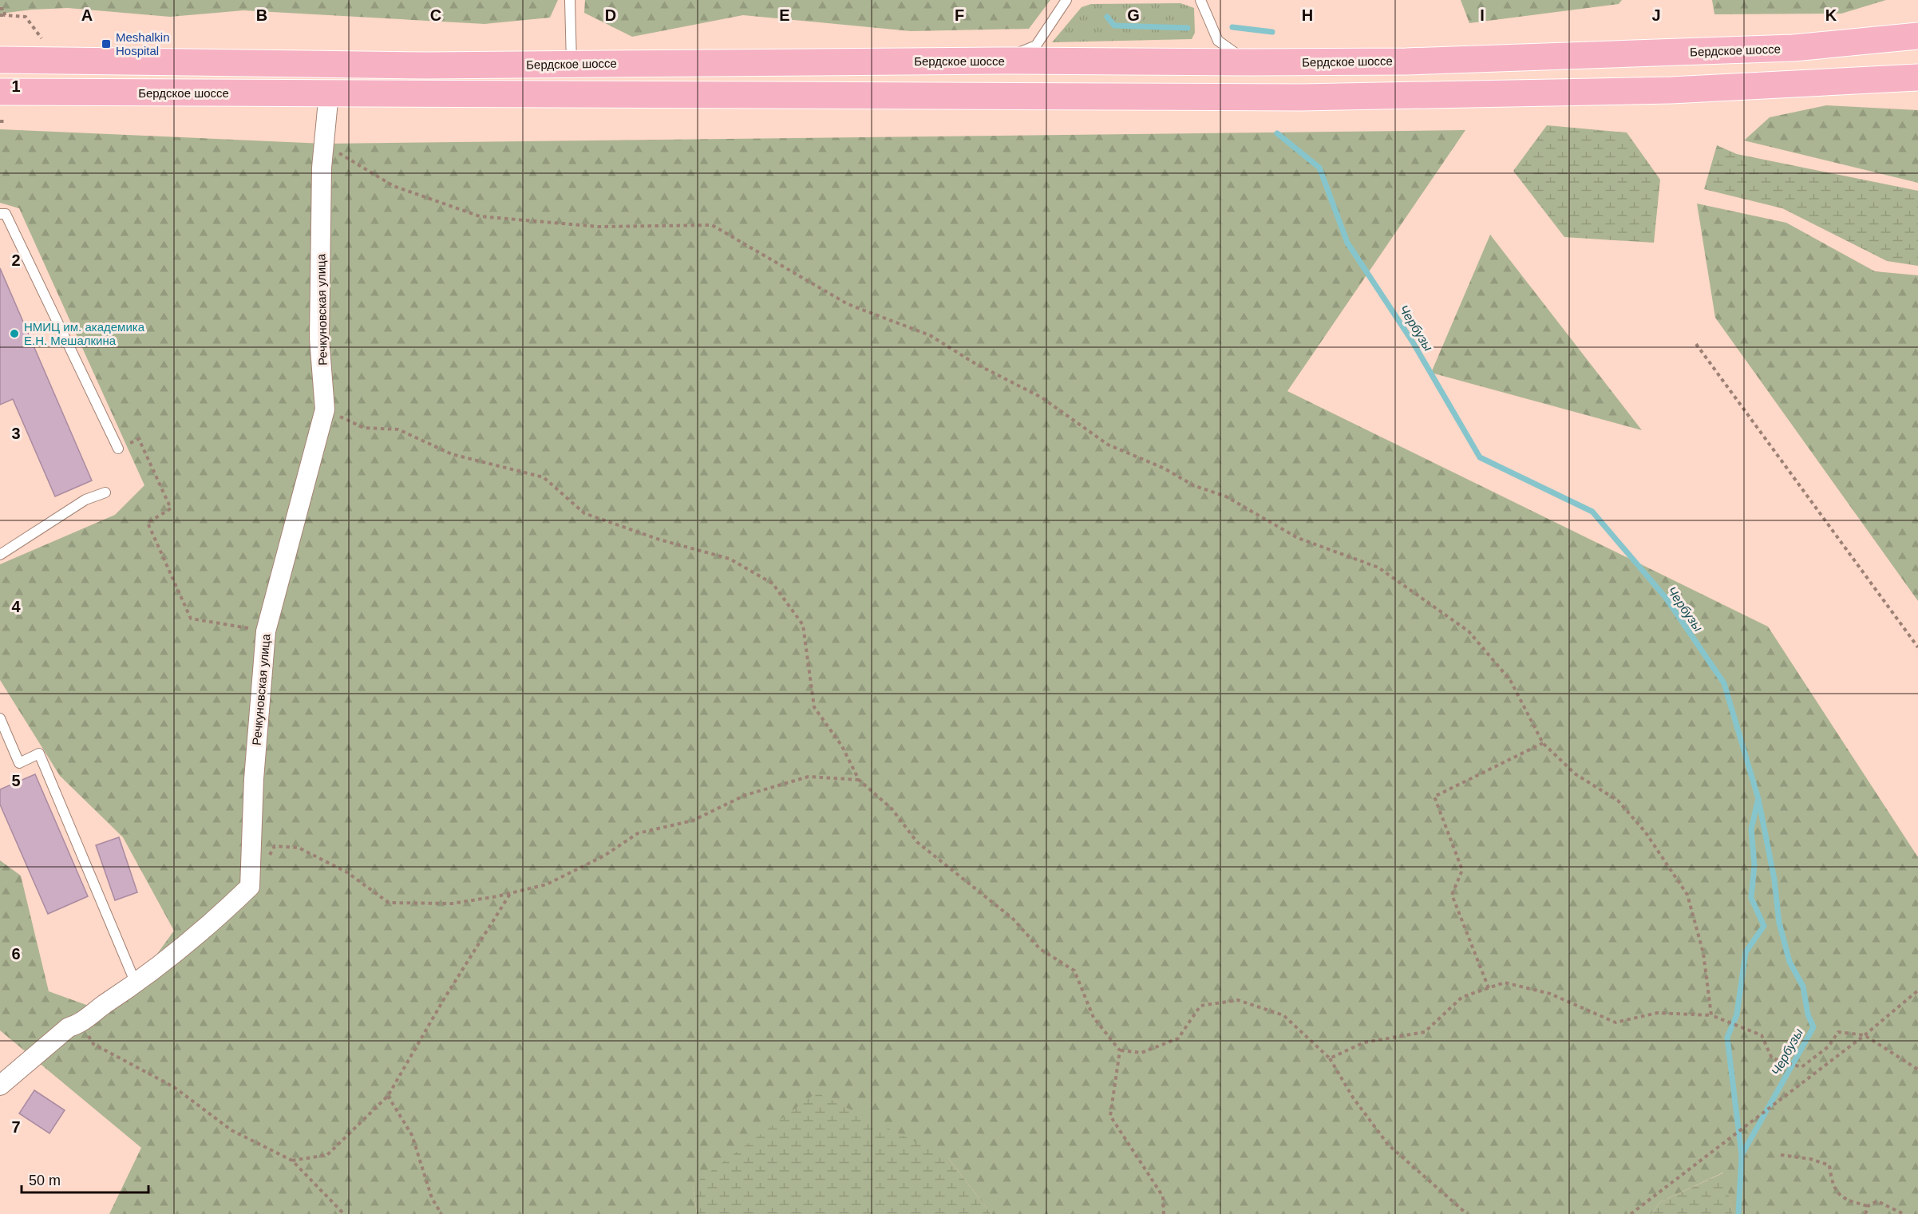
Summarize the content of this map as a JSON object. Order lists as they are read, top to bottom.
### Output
{
  "streets": {
    "highway": ["Бердское шоссе"],
    "street": ["Речкуновская улица"]
  },
  "crossings": [
    ["Бердское шоссе", "Речкуновская улица"]
  ],
  "water": ["Чербузы"],
  "places": {
    "transit": ["Meshalkin Hospital"],
    "other": ["НМИЦ им. академика Е.Н. Мешалкина"]
  },
  "scale_bar": "50 m",
  "grid": {
    "columns": [
      "A",
      "B",
      "C",
      "D",
      "E",
      "F",
      "G",
      "H",
      "I",
      "J",
      "K"
    ],
    "rows": [
      "1",
      "2",
      "3",
      "4",
      "5",
      "6",
      "7"
    ]
  }
}
